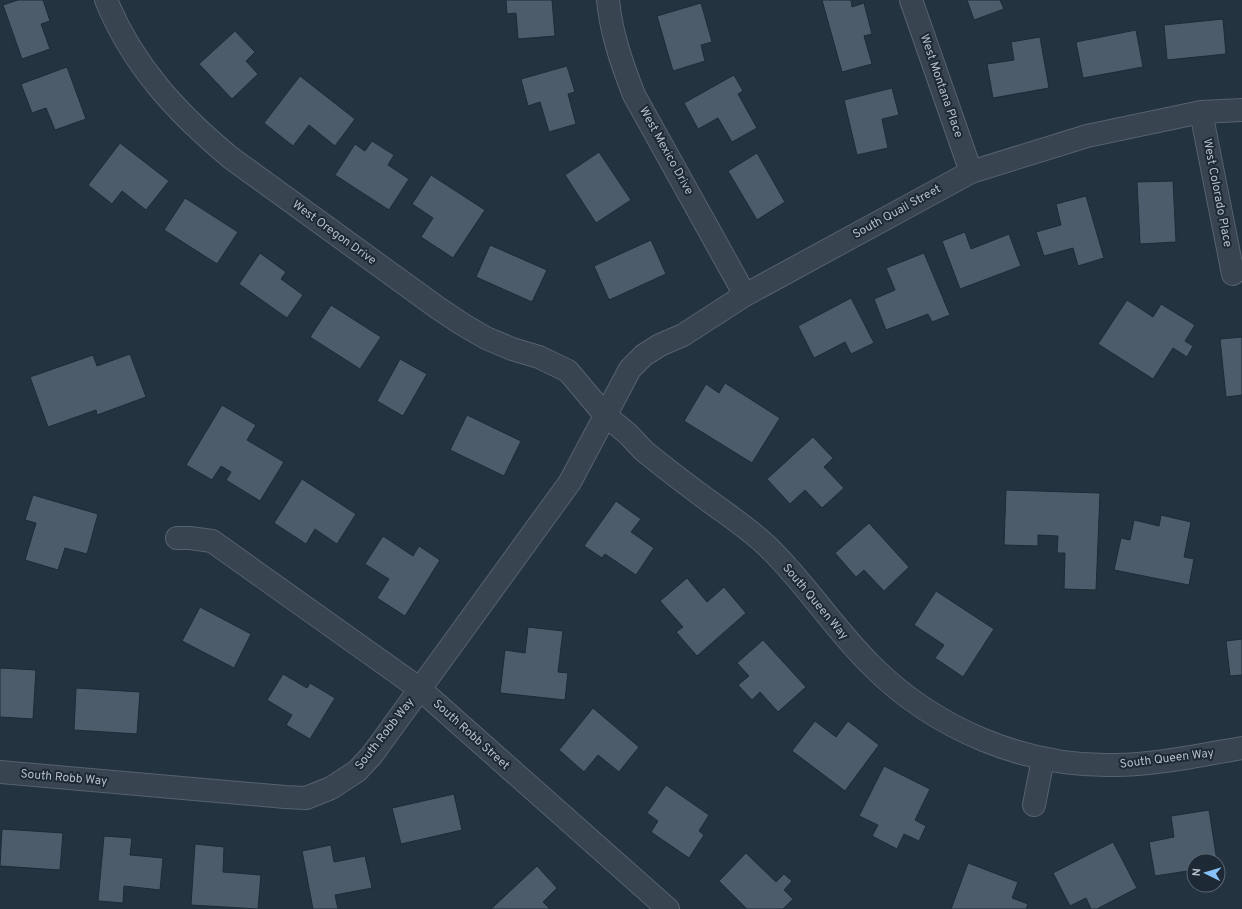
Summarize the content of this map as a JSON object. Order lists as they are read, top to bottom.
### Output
{
  "streets": {
    "street": [
      "West Montana Place",
      "West Mexico Drive",
      "West Colorado Place",
      "South Quail Street",
      "West Oregon Drive",
      "South Queen Way",
      "South Robb Way",
      "South Robb Street"
    ]
  },
  "crossings": [
    ["West Montana Place", "South Quail Street"],
    ["West Mexico Drive", "South Quail Street"],
    ["West Colorado Place", "South Quail Street"],
    ["South Quail Street", "West Oregon Drive"],
    ["South Quail Street", "South Queen Way"],
    ["South Quail Street", "South Robb Way"],
    ["West Oregon Drive", "South Queen Way"],
    ["West Oregon Drive", "South Robb Way"],
    ["South Queen Way", "South Robb Way"],
    ["South Robb Way", "South Robb Street"]
  ],
  "north": "left"
}
